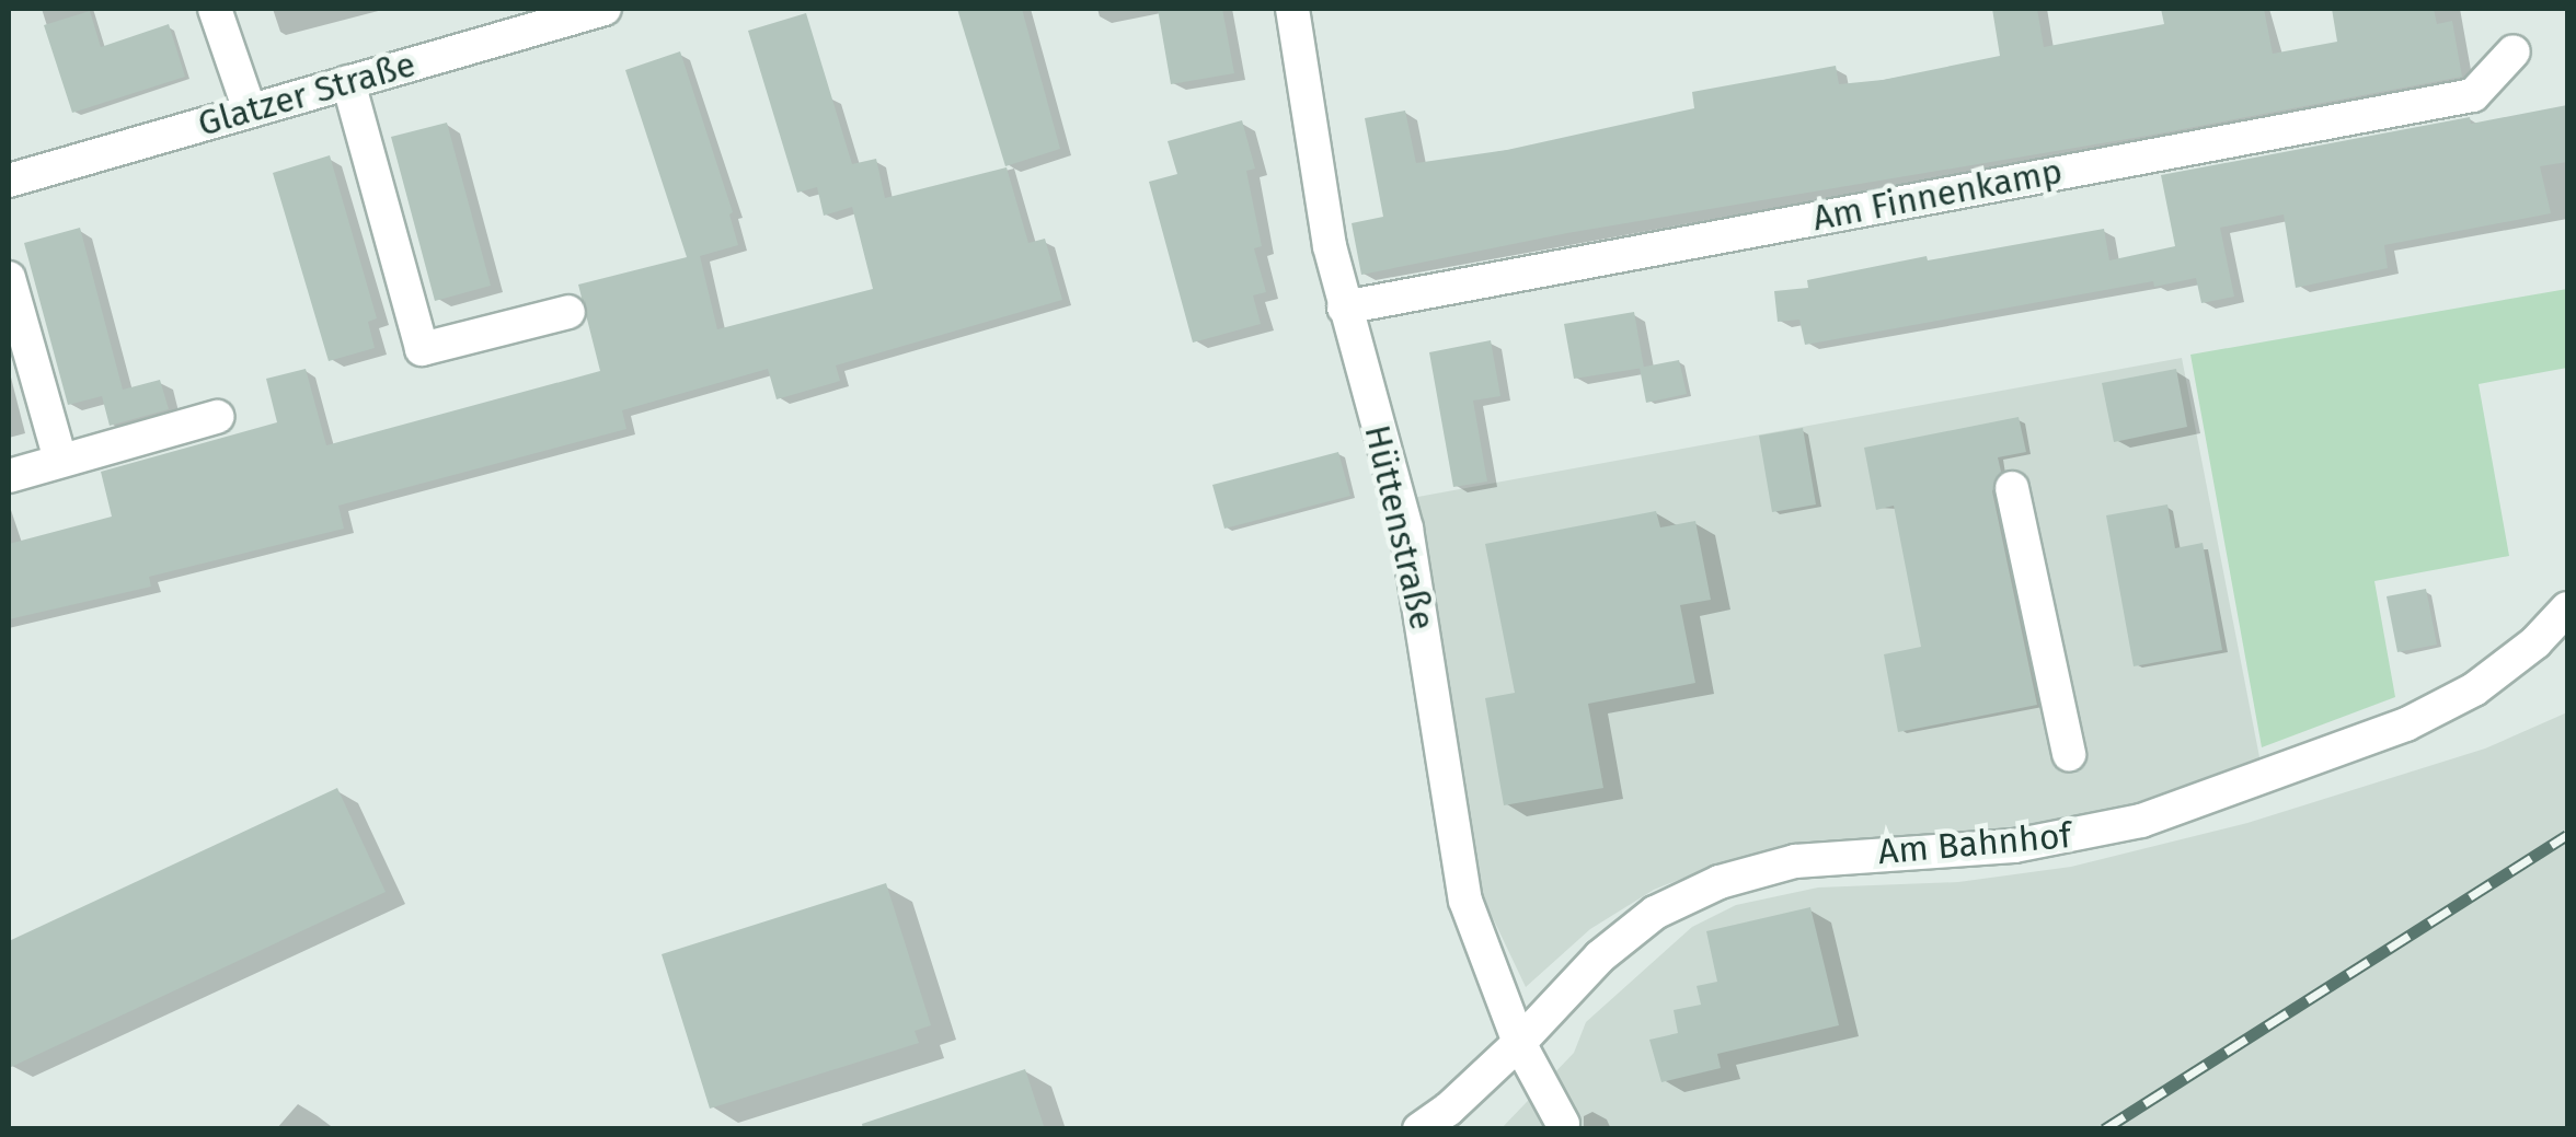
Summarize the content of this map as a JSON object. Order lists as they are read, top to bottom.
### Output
{
  "streets": {
    "street": [
      "Glatzer Straße",
      "Am Finnenkamp",
      "Hüttenstraße",
      "Am Bahnhof"
    ]
  },
  "crossings": [
    ["Am Finnenkamp", "Hüttenstraße"],
    ["Hüttenstraße", "Am Bahnhof"]
  ]
}
